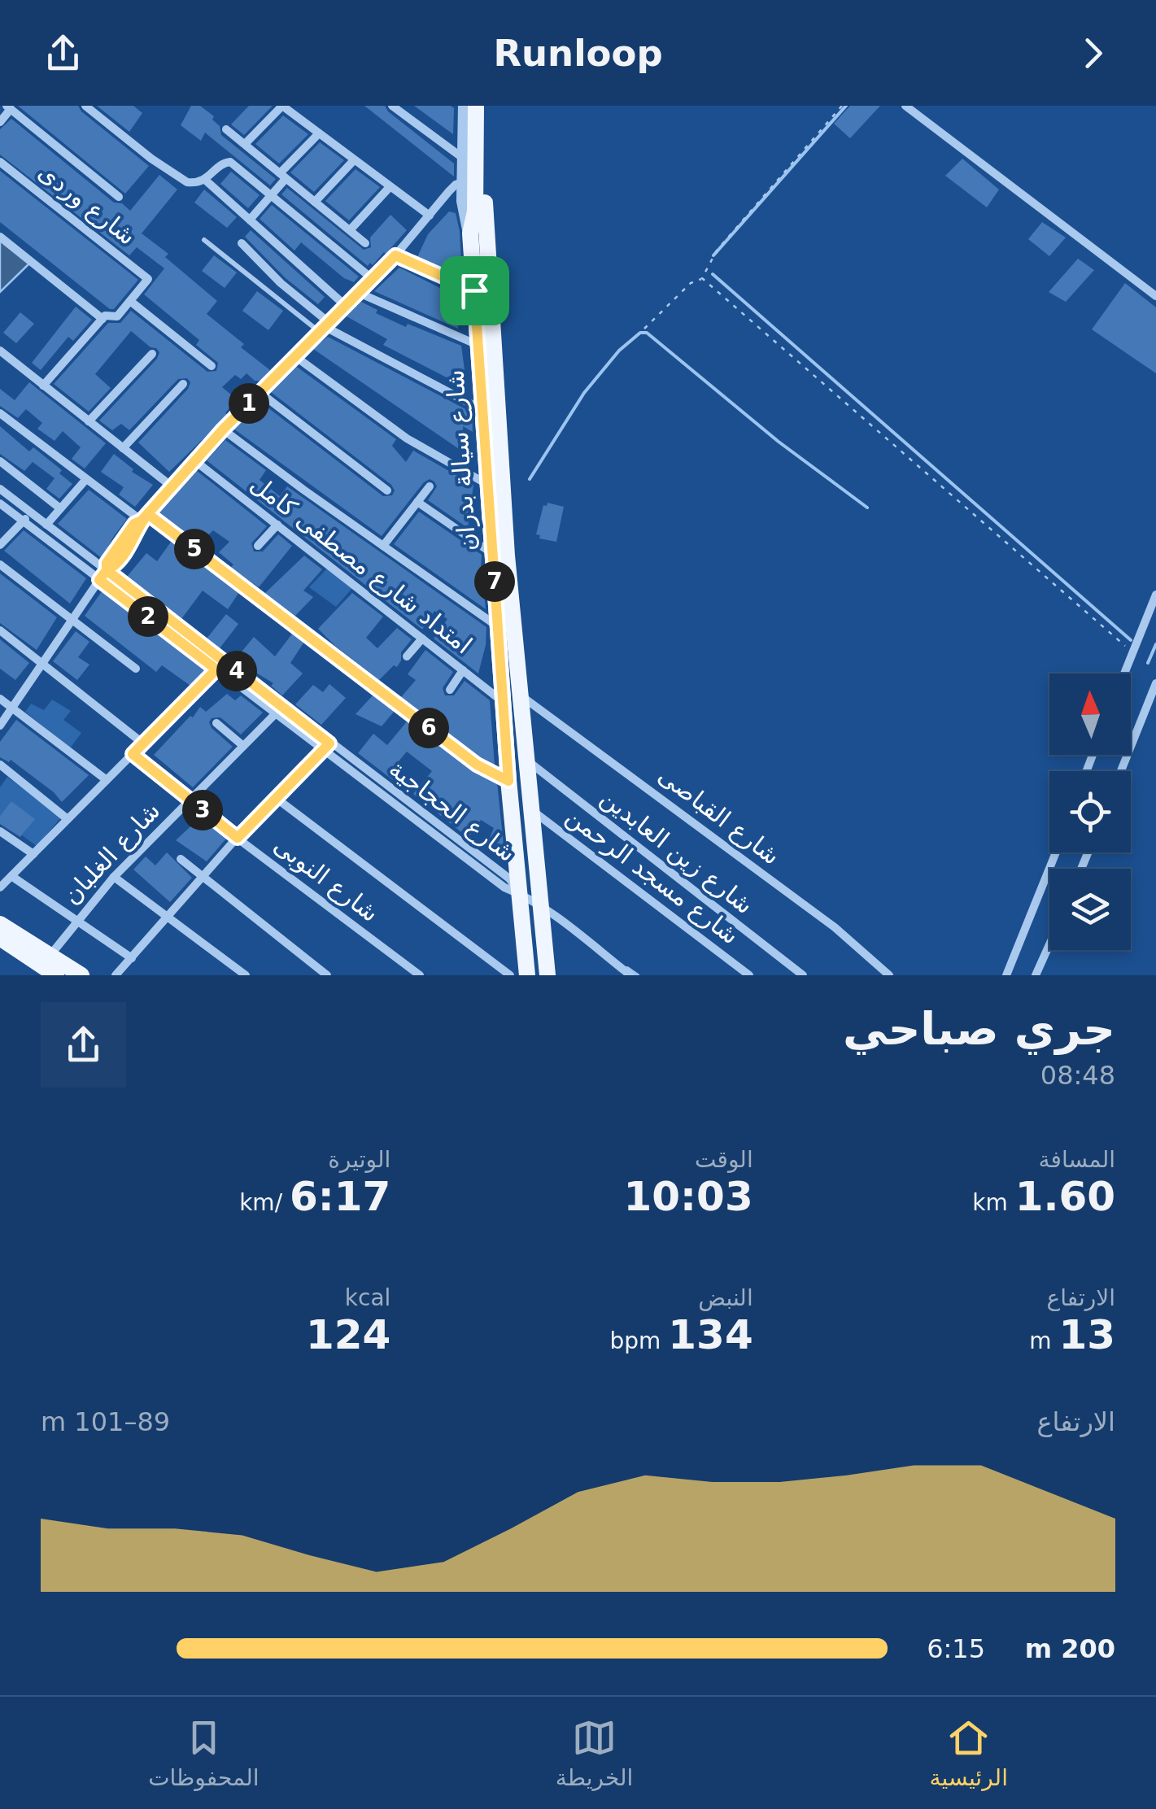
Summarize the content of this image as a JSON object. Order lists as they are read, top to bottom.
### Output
{
  "streets": {
    "main road": ["شارع سيالة بدران"],
    "street": [
      "شارع وردى",
      "امتداد شارع مصطفى كامل",
      "شارع الحجاجية",
      "شارع القباصى",
      "شارع زين العابدين",
      "شارع الغلبان",
      "شارع مسجد الرحمن",
      "شارع النوبى"
    ]
  },
  "crossings": [
    ["شارع سيالة بدران", "امتداد شارع مصطفى كامل"],
    ["شارع سيالة بدران", "شارع الحجاجية"],
    ["شارع سيالة بدران", "شارع القباصى"],
    ["شارع سيالة بدران", "شارع زين العابدين"],
    ["شارع سيالة بدران", "شارع مسجد الرحمن"],
    ["شارع الحجاجية", "شارع الغلبان"],
    ["شارع الغلبان", "شارع النوبى"]
  ],
  "north": "top",
  "page": {
    "header": "Runloop",
    "pins": [
      "1",
      "5",
      "7",
      "2",
      "4",
      "6",
      "3"
    ],
    "heading": ["جري صباحي", "08:48"],
    "stats": [
      ["المسافة", "1.60 km"],
      ["الوقت", "10:03"],
      ["الوتيرة", "6:17 /km"],
      ["الارتفاع", "13 m"],
      ["النبض", "134 bpm"],
      ["kcal", "124"]
    ],
    "chart": ["الارتفاع", "89–101 m"],
    "list": [
      {
        "name": "200 m",
        "note": "6:15"
      }
    ],
    "tabs": ["الرئيسية", "الخريطة", "المحفوظات"]
  }
}
